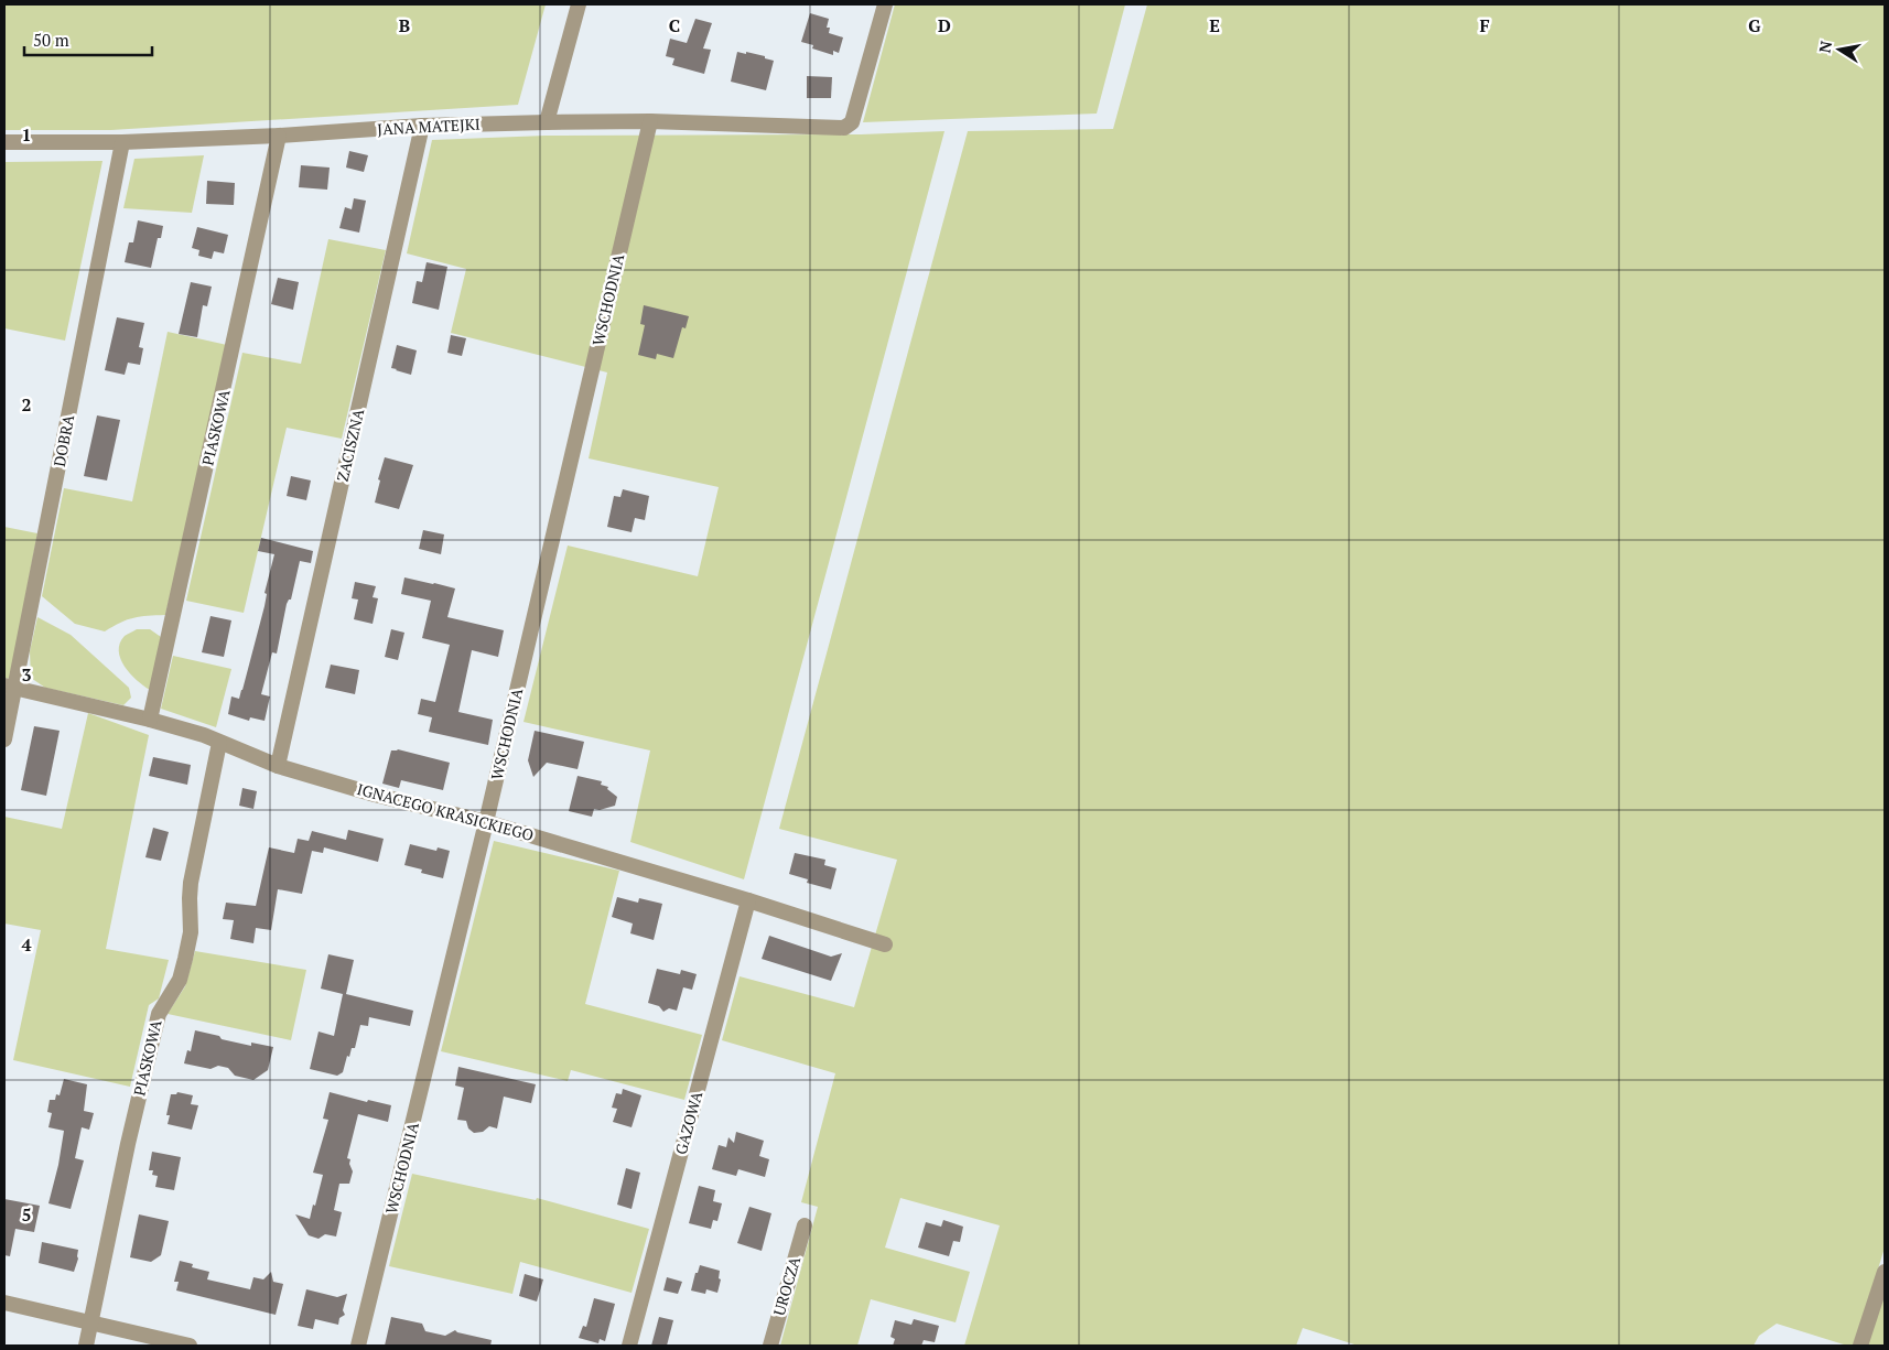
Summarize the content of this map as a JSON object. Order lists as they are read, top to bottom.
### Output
{
  "streets": {
    "street": [
      "JANA MATEJKI",
      "WSCHODNIA",
      "PIASKOWA",
      "DOBRA",
      "ZACISZNA",
      "IGNACEGO KRASICKIEGO",
      "GAZOWA",
      "UROCZA"
    ]
  },
  "crossings": [
    ["JANA MATEJKI", "WSCHODNIA"],
    ["JANA MATEJKI", "PIASKOWA"],
    ["JANA MATEJKI", "DOBRA"],
    ["JANA MATEJKI", "ZACISZNA"],
    ["WSCHODNIA", "IGNACEGO KRASICKIEGO"],
    ["PIASKOWA", "IGNACEGO KRASICKIEGO"],
    ["DOBRA", "IGNACEGO KRASICKIEGO"],
    ["ZACISZNA", "IGNACEGO KRASICKIEGO"],
    ["IGNACEGO KRASICKIEGO", "GAZOWA"]
  ],
  "scale_bar": "50 m",
  "north": "left",
  "grid": {
    "columns": [
      "B",
      "C",
      "D",
      "E",
      "F",
      "G"
    ],
    "rows": [
      "1",
      "2",
      "3",
      "4",
      "5"
    ]
  }
}
